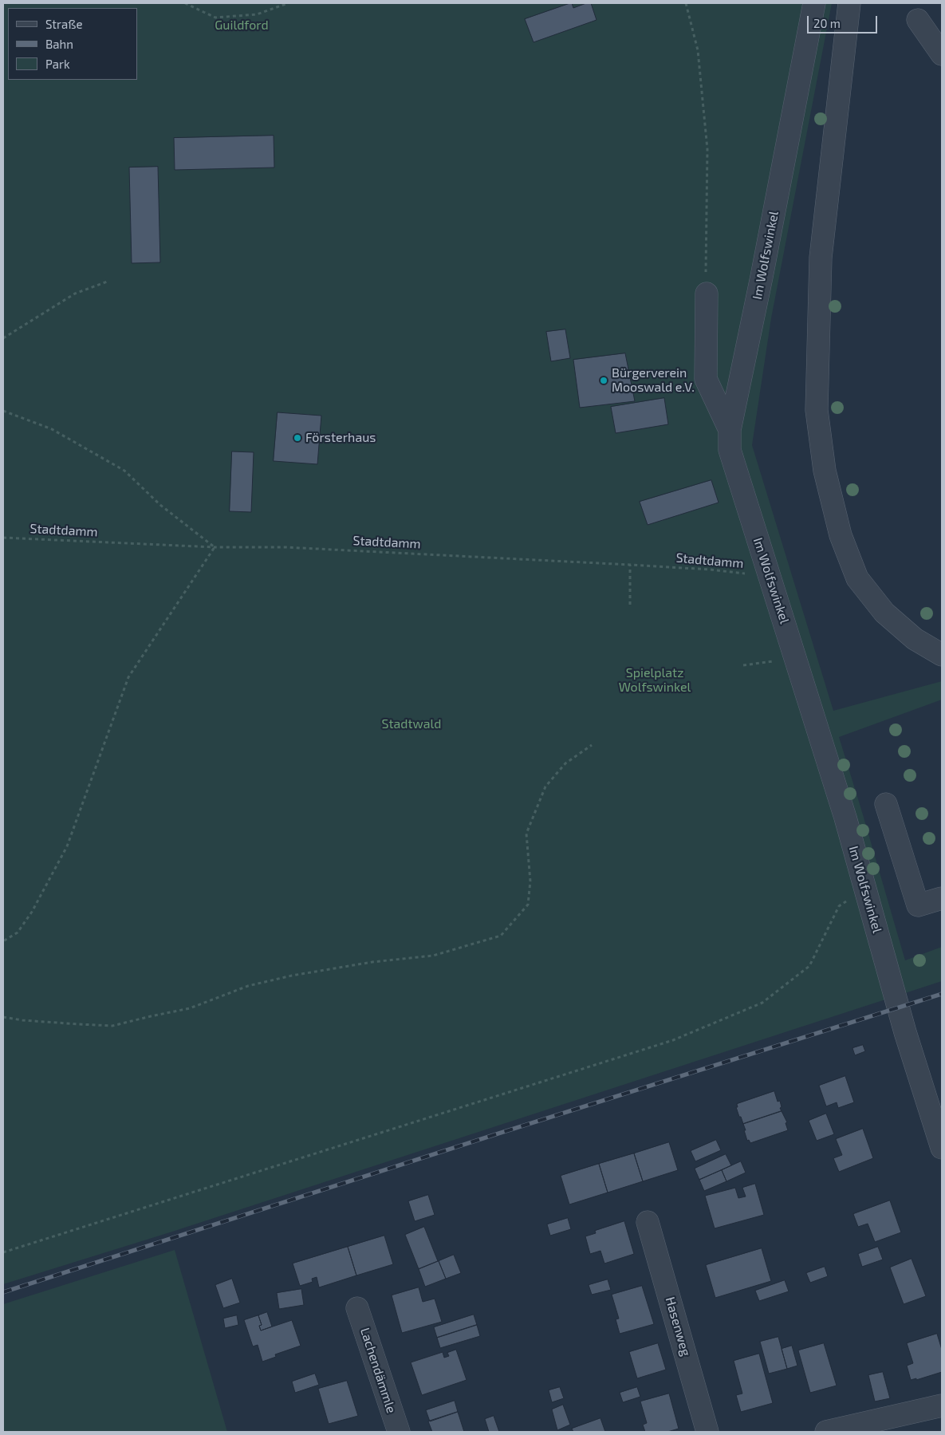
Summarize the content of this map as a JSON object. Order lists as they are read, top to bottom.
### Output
{
  "streets": {
    "street": ["Im Wolfswinkel", "Hasenweg", "Lachendämmle"],
    "path": ["Stadtdamm"]
  },
  "crossings": [
    ["Im Wolfswinkel", "Stadtdamm"]
  ],
  "parks": ["Guildford", "Spielplatz Wolfswinkel", "Stadtwald"],
  "places": ["Bürgerverein Mooswald e.V.", "Försterhaus"],
  "legend": ["Straße", "Bahn", "Park"],
  "scale_bar": "20 m"
}
